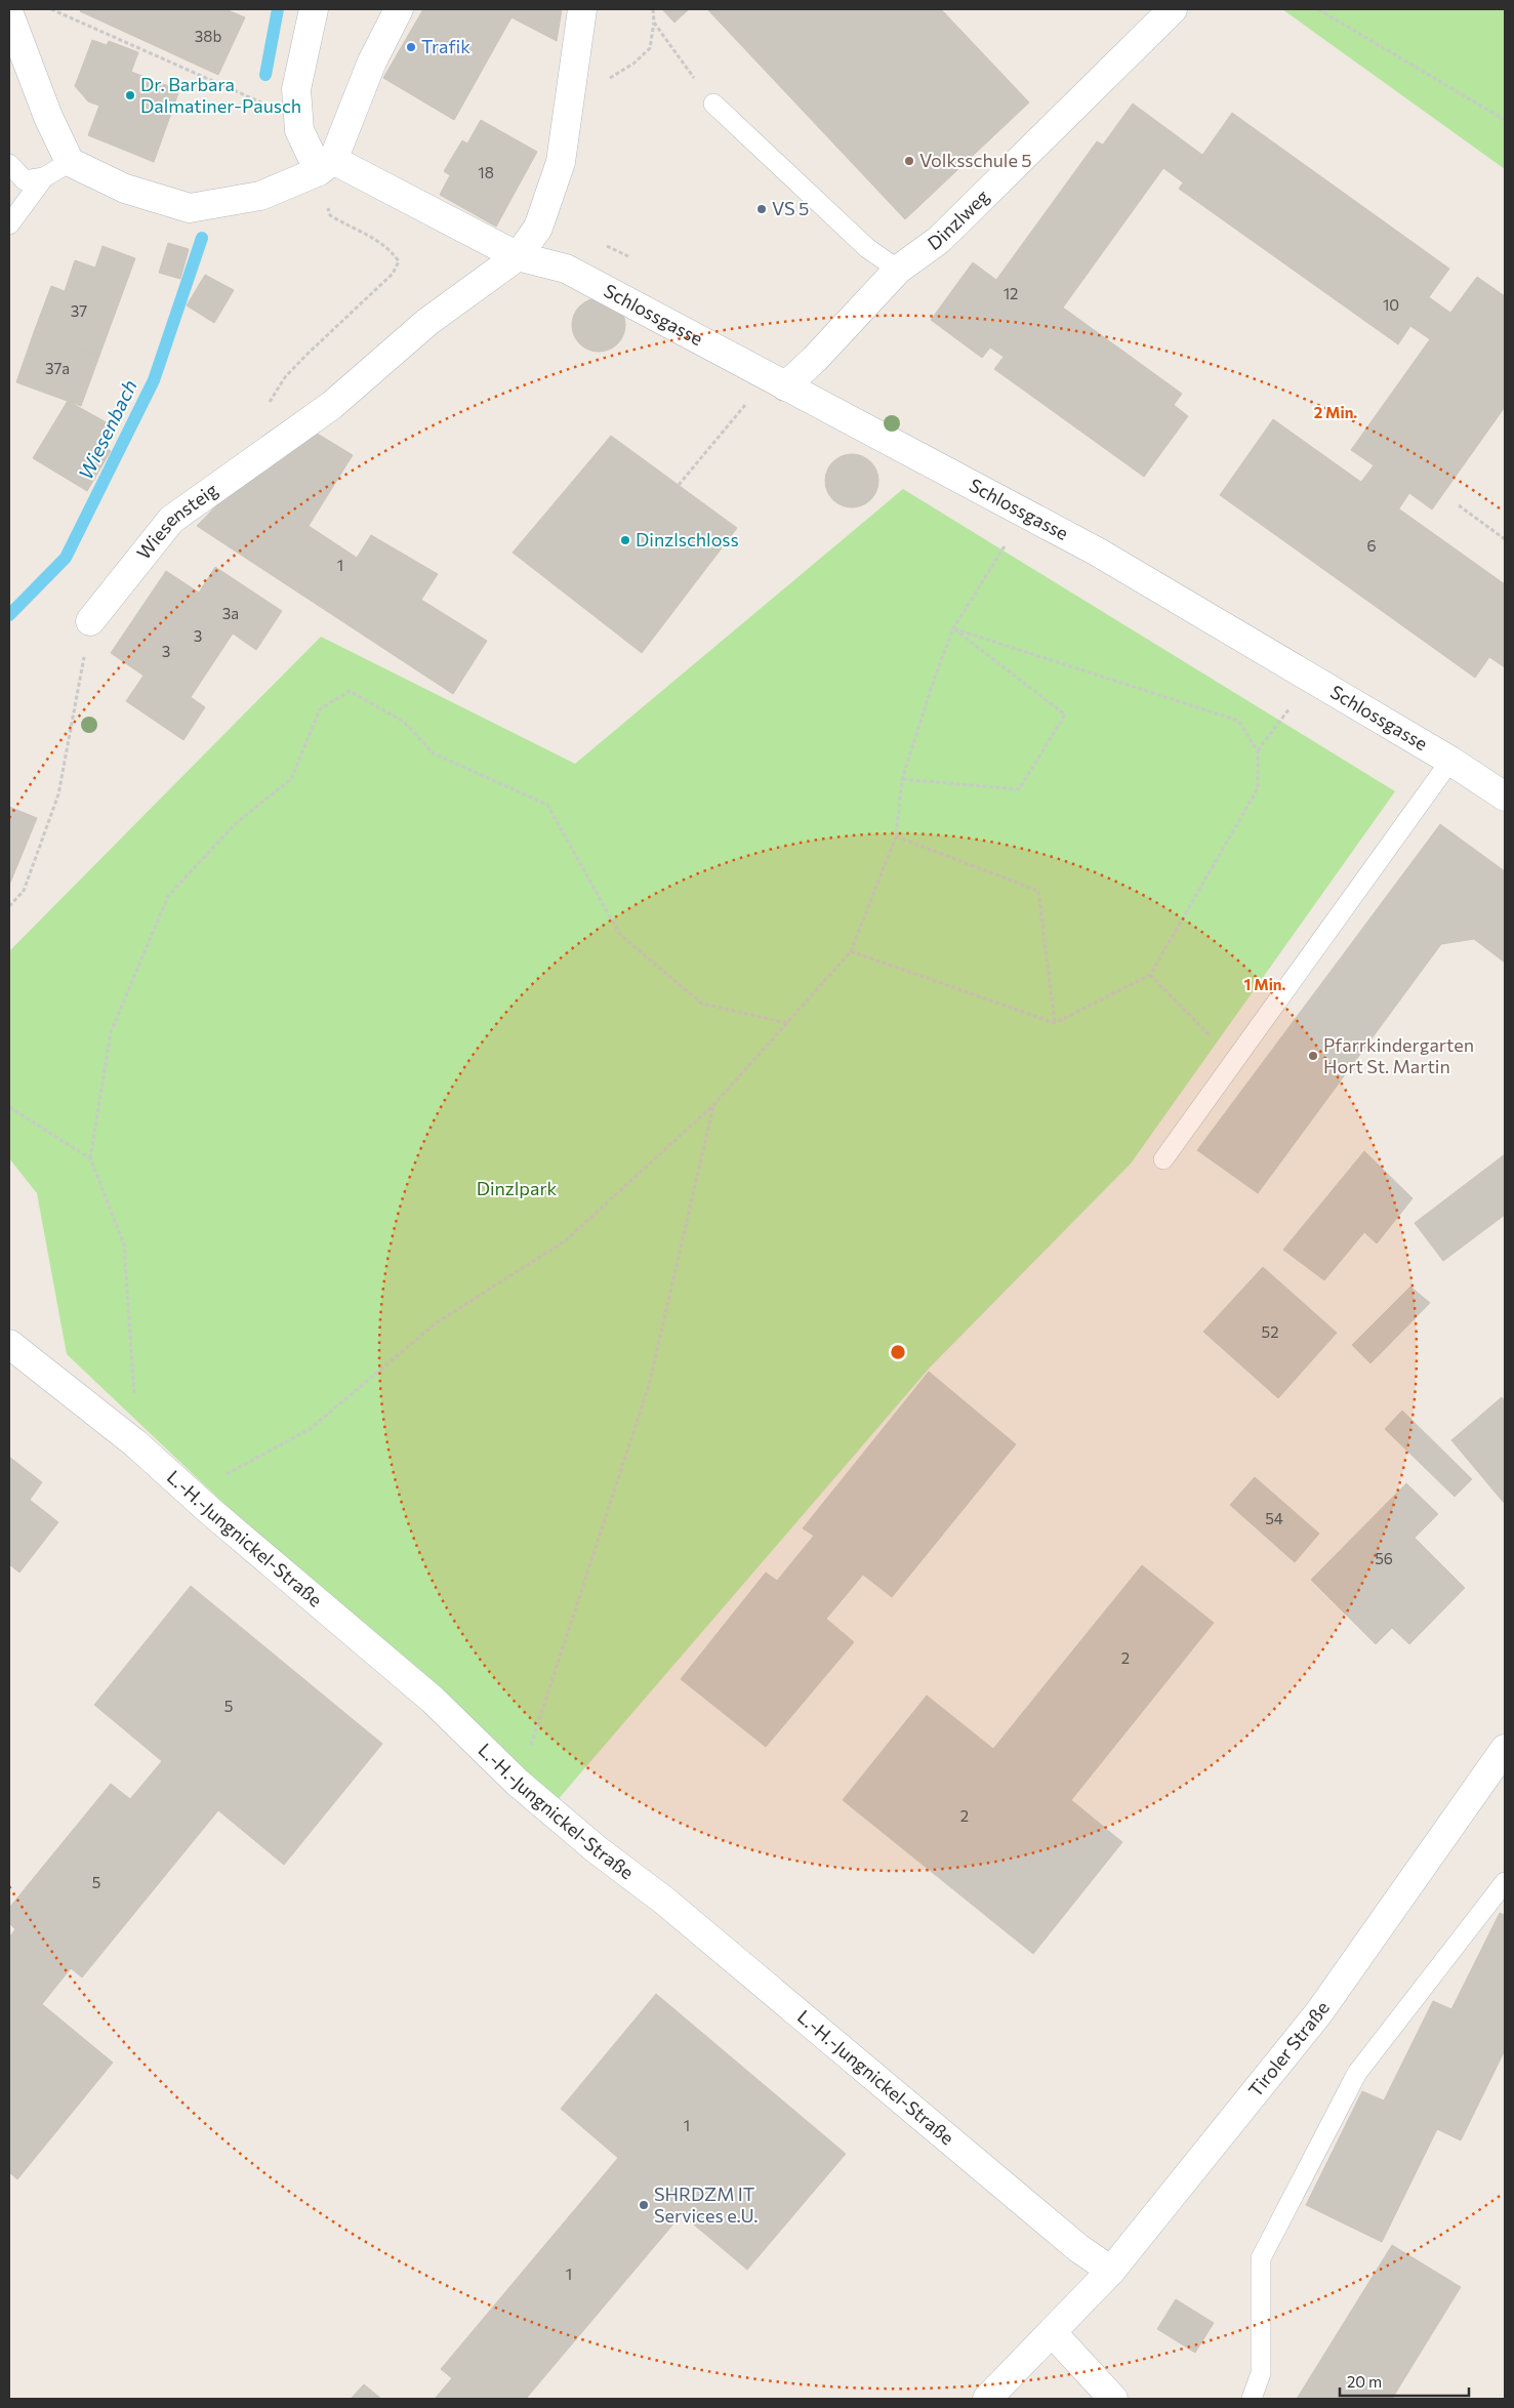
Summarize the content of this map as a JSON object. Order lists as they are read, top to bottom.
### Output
{
  "streets": {
    "street": [
      "Dinzlweg",
      "Schlossgasse",
      "Wiesensteig",
      "L.-H.-Jungnickel-Straße",
      "Tiroler Straße"
    ]
  },
  "crossings": [
    ["Dinzlweg", "Schlossgasse"],
    ["Schlossgasse", "Wiesensteig"],
    ["L.-H.-Jungnickel-Straße", "Tiroler Straße"]
  ],
  "water": ["Wiesenbach"],
  "parks": ["Dinzlpark"],
  "places": [
    "Trafik",
    "Dr. Barbara Dalmatiner-Pausch",
    "Volksschule 5",
    "VS 5",
    "Dinzlschloss",
    "Pfarrkindergarten Hort St. Martin",
    "SHRDZM IT Services e.U."
  ],
  "house_numbers": [
    "38b",
    "18",
    "12",
    "10",
    "37",
    "37a",
    "6",
    "1",
    "3a",
    "3",
    "3",
    "52",
    "54",
    "56",
    "2",
    "5",
    "2",
    "5",
    "1",
    "1"
  ],
  "scale_bar": "20 m",
  "rings": ["2 Min.", "1 Min."]
}
